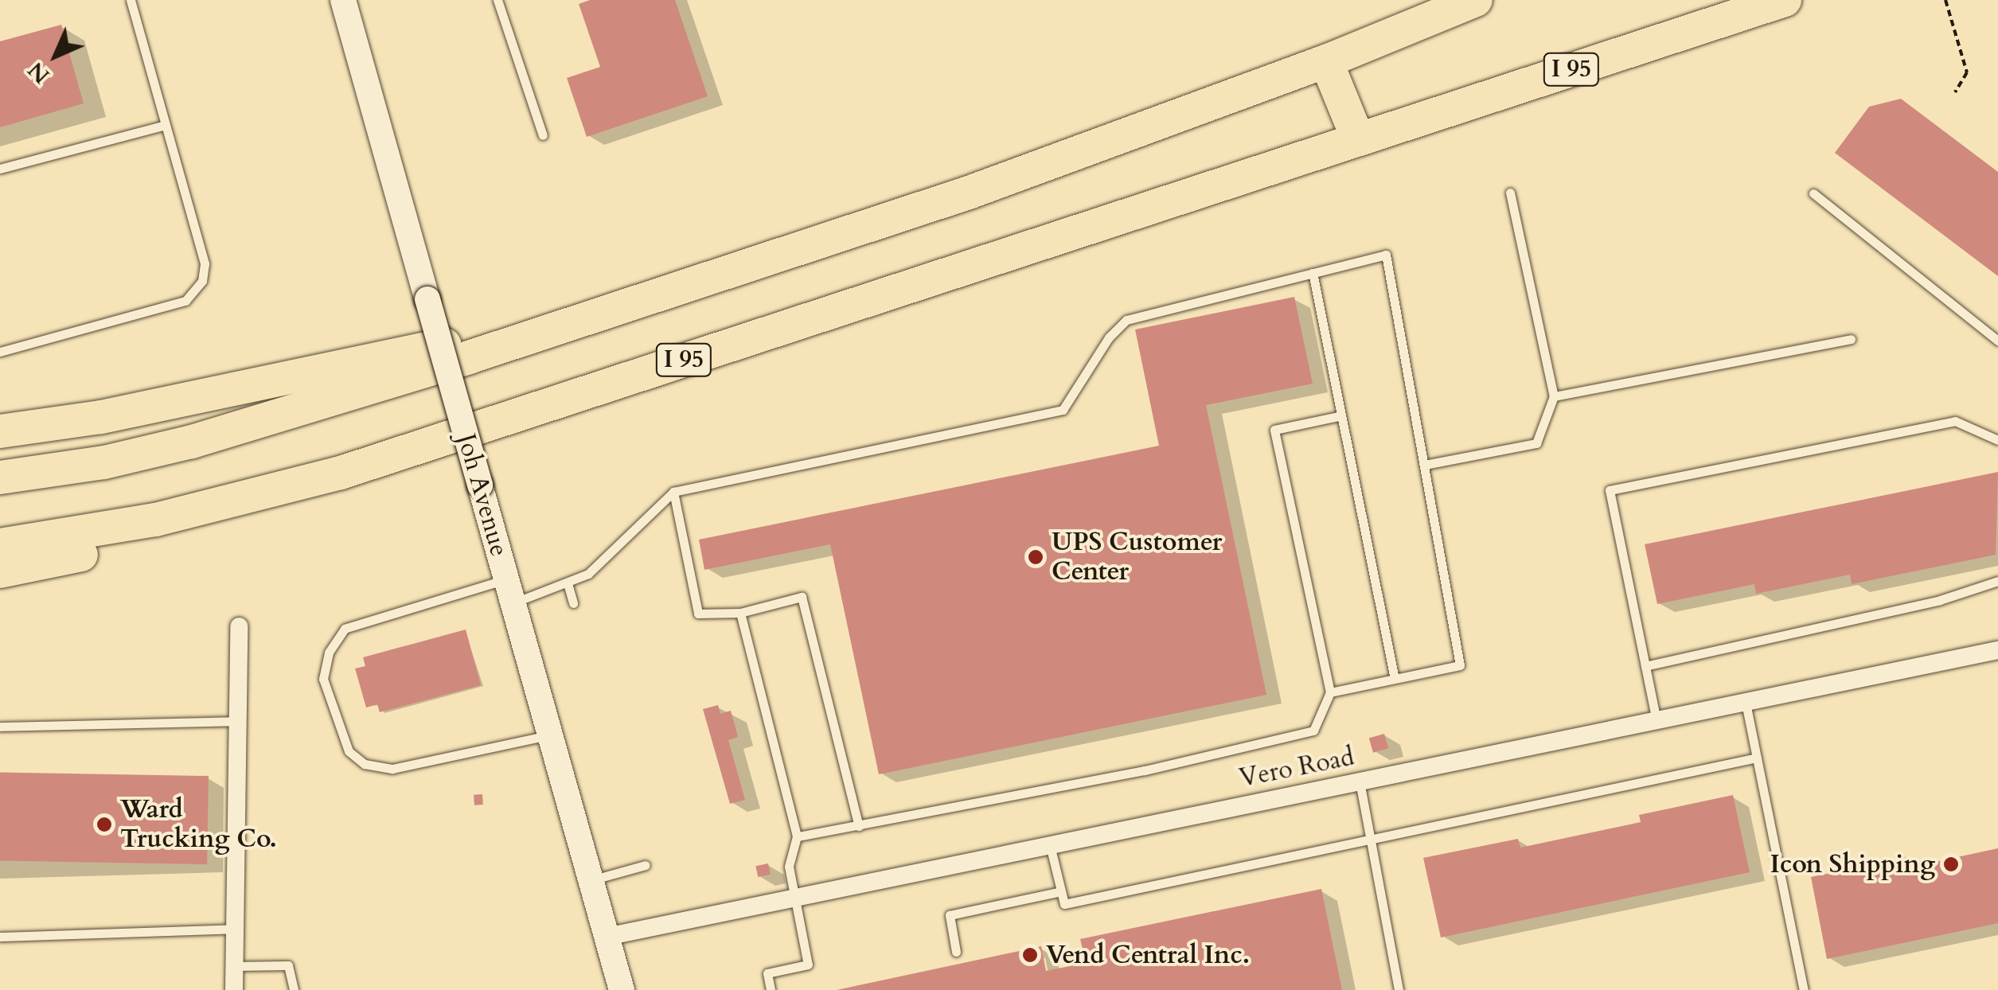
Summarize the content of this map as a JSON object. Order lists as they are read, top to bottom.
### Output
{
  "streets": {
    "highway": ["I 95"],
    "street": ["Joh Avenue", "Vero Road"]
  },
  "crossings": [
    ["Joh Avenue", "Vero Road"]
  ],
  "places": [
    "UPS Customer Center",
    "Ward Trucking Co.",
    "Icon Shipping",
    "Vend Central Inc."
  ],
  "north": "bottom left"
}
